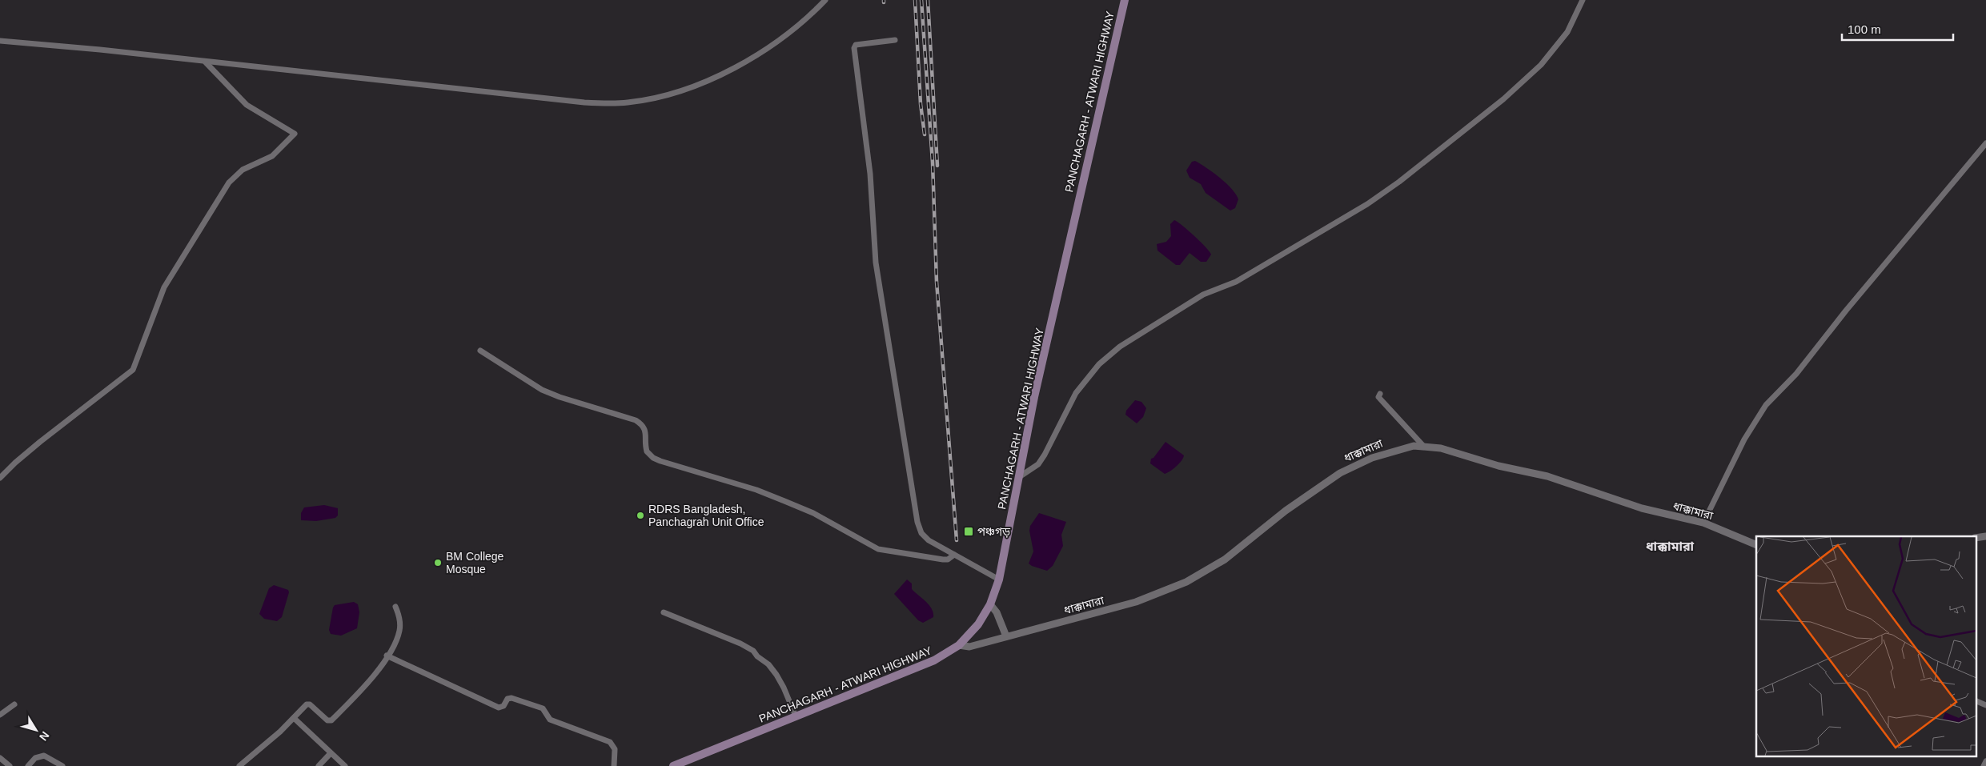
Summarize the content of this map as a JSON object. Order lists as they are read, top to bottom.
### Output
{
  "streets": {
    "main road": ["PANCHAGARH - ATWARI HIGHWAY"],
    "street": ["ধাক্কামারা"]
  },
  "crossings": [
    ["PANCHAGARH - ATWARI HIGHWAY", "ধাক্কামারা"]
  ],
  "districts": ["ধাক্কামারা"],
  "places": {
    "other": ["RDRS Bangladesh, Panchagrah Unit Office", "BM College Mosque"],
    "transit": ["পঞ্চগড়"]
  },
  "scale_bar": "100 m",
  "north": "bottom right"
}
